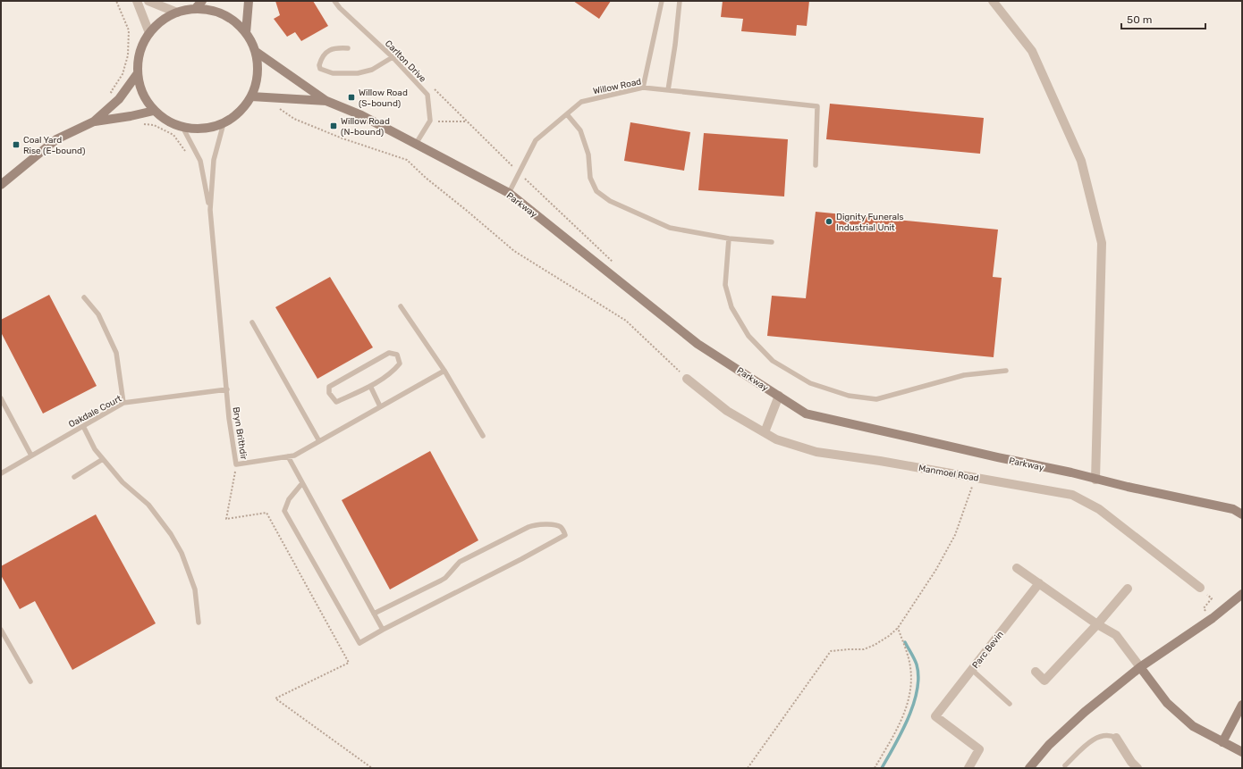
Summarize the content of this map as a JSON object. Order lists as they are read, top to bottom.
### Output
{
  "streets": {
    "main road": ["Parkway"],
    "street": ["Manmoel Road", "Parc Bevin"],
    "lane": [
      "Carlton Drive",
      "Willow Road",
      "Oakdale Court",
      "Bryn Brithdir"
    ]
  },
  "crossings": [
    ["Willow Road", "Parkway"],
    ["Oakdale Court", "Bryn Brithdir"]
  ],
  "places": {
    "transit": ["Willow Road (S-bound)", "Willow Road (N-bound)", "Coal Yard Rise (E-bound)"],
    "other": ["Dignity Funerals Industrial Unit"]
  },
  "scale_bar": "50 m"
}
